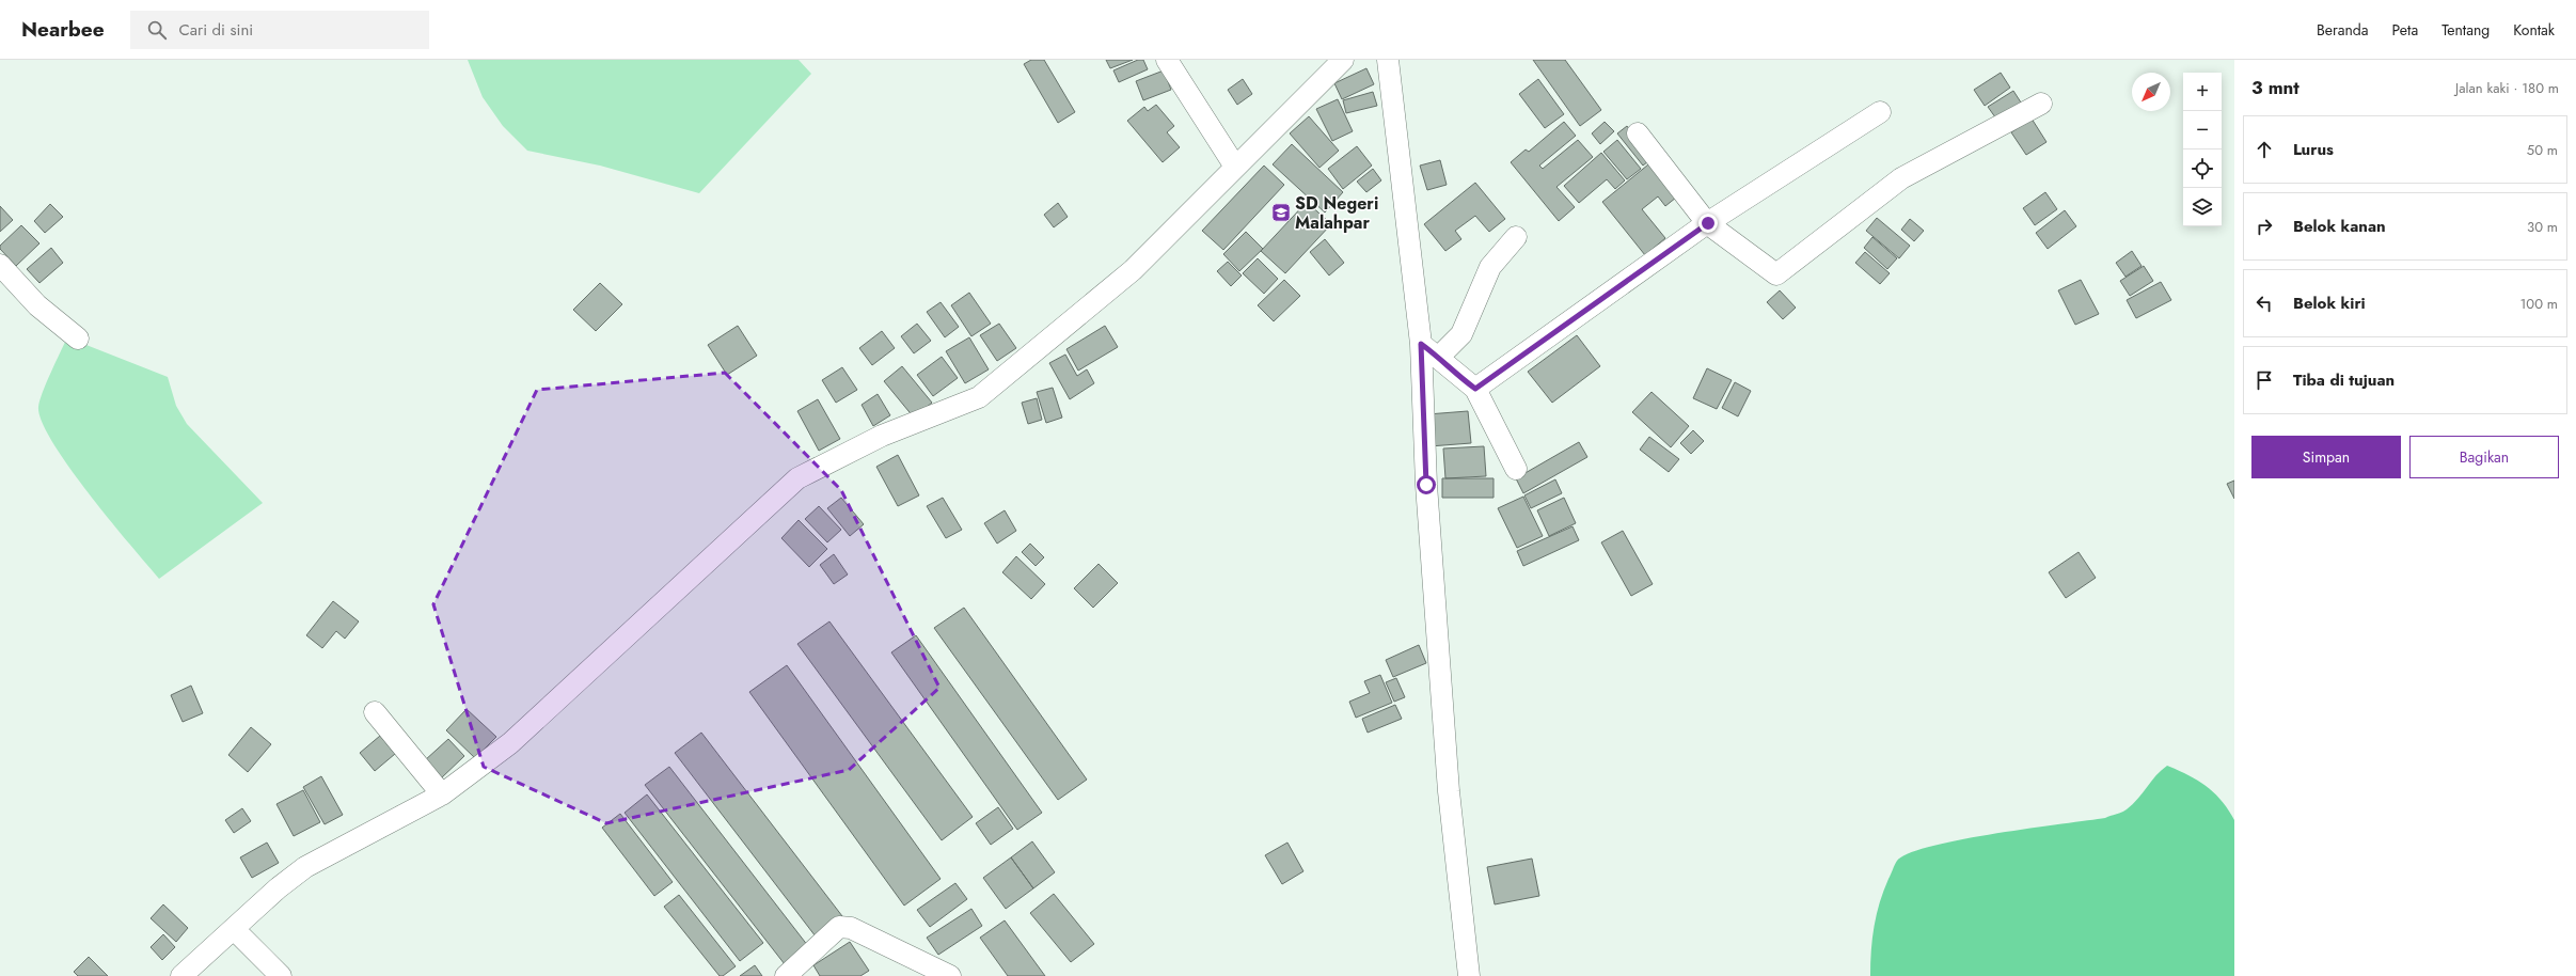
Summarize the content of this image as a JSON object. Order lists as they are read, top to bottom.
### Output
{
  "places": {
    "school or university": ["SD Negeri Malahpar"]
  },
  "north": "bottom left",
  "page": {
    "header": "Nearbee",
    "search": "Cari di sini",
    "nav": [
      "Beranda",
      "Peta",
      "Tentang",
      "Kontak"
    ],
    "heading": ["3 mnt", "Jalan kaki · 180 m"],
    "map_buttons": ["+", "−"],
    "list": [
      ["Lurus", "50 m"],
      ["Belok kanan", "30 m"],
      ["Belok kiri", "100 m"],
      "Tiba di tujuan"
    ],
    "buttons": ["Simpan", "Bagikan"]
  }
}
